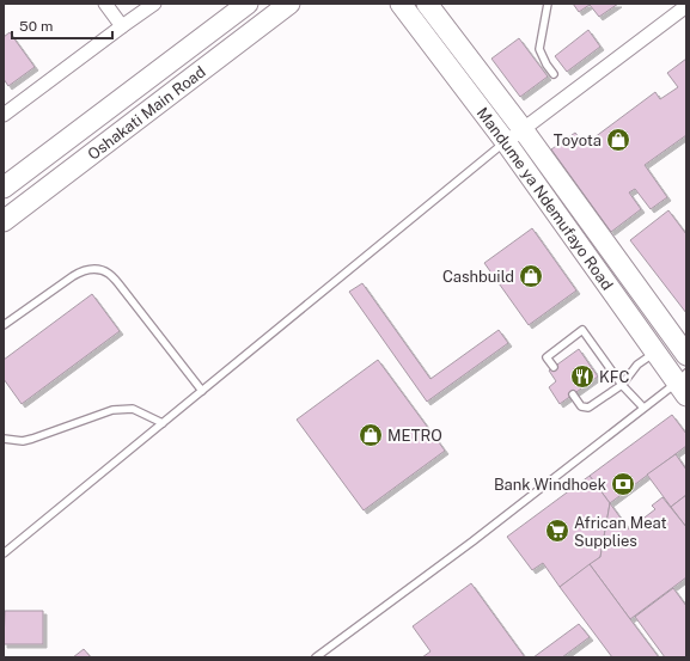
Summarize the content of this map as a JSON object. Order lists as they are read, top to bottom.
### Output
{
  "streets": {
    "main road": ["Oshakati Main Road", "Mandume ya Ndemufayo Road"]
  },
  "places": {
    "shop": ["Toyota", "Cashbuild", "METRO"],
    "restaurant": ["KFC"],
    "bank": ["Bank Windhoek"],
    "supermarket": ["African Meat Supplies"]
  },
  "scale_bar": "50 m"
}
